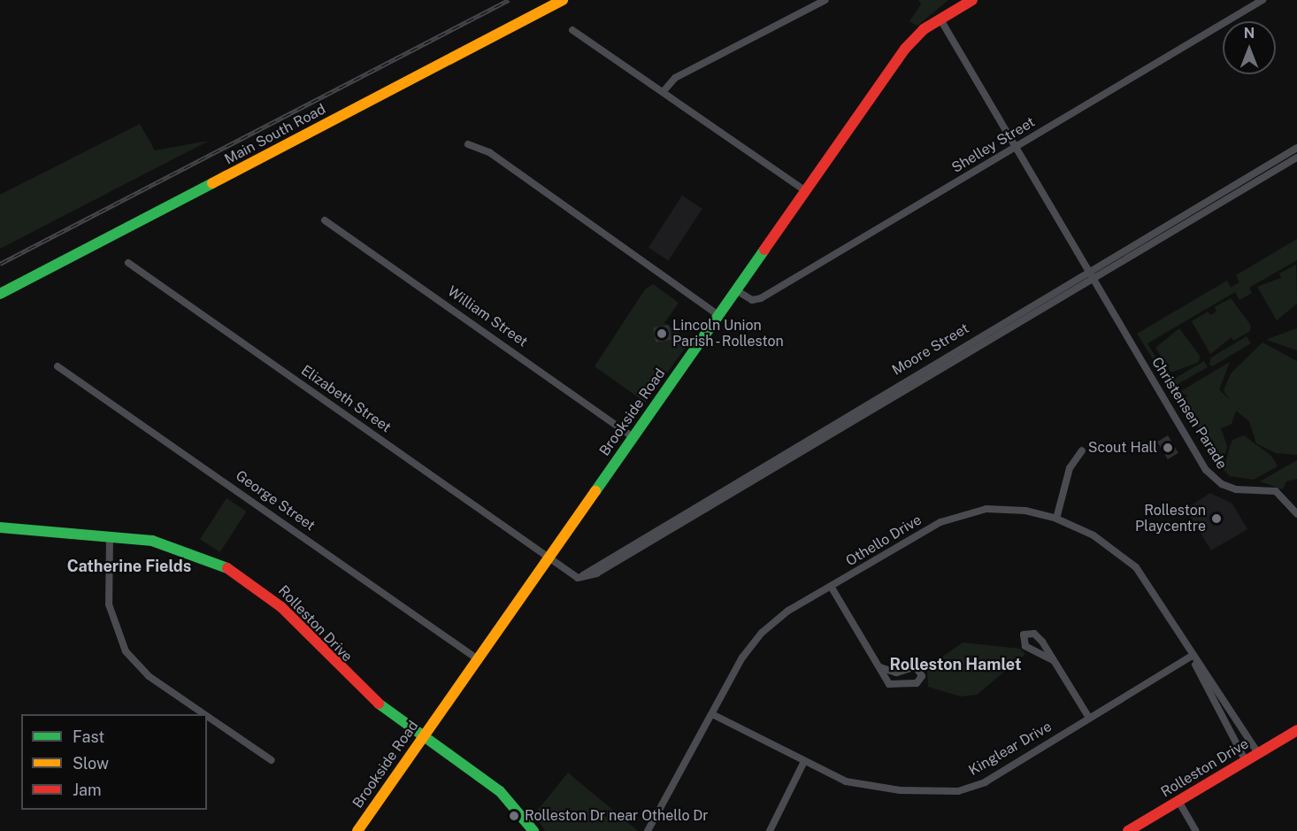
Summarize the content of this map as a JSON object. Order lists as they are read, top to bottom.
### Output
{
  "streets": {
    "main road": ["Main South Road", "Brookside Road", "Rolleston Drive"],
    "street": [
      "Shelley Street",
      "William Street",
      "Moore Street",
      "Elizabeth Street",
      "Christensen Parade",
      "George Street",
      "Othello Drive",
      "Kinglear Drive"
    ]
  },
  "crossings": [
    ["Shelley Street", "Brookside Road"],
    ["Shelley Street", "Christensen Parade"],
    ["William Street", "Brookside Road"],
    ["Moore Street", "Elizabeth Street"],
    ["Moore Street", "Brookside Road"],
    ["Moore Street", "Christensen Parade"],
    ["Elizabeth Street", "Brookside Road"],
    ["Brookside Road", "Christensen Parade"],
    ["Brookside Road", "George Street"],
    ["Brookside Road", "Rolleston Drive"],
    ["Othello Drive", "Rolleston Drive"],
    ["Othello Drive", "Kinglear Drive"]
  ],
  "districts": ["Catherine Fields", "Rolleston Hamlet"],
  "places": [
    "Lincoln Union Parish - Rolleston",
    "Scout Hall",
    "Rolleston Playcentre",
    "Rolleston Dr near Othello Dr"
  ],
  "legend": ["Fast", "Slow", "Jam"],
  "north": "top"
}
